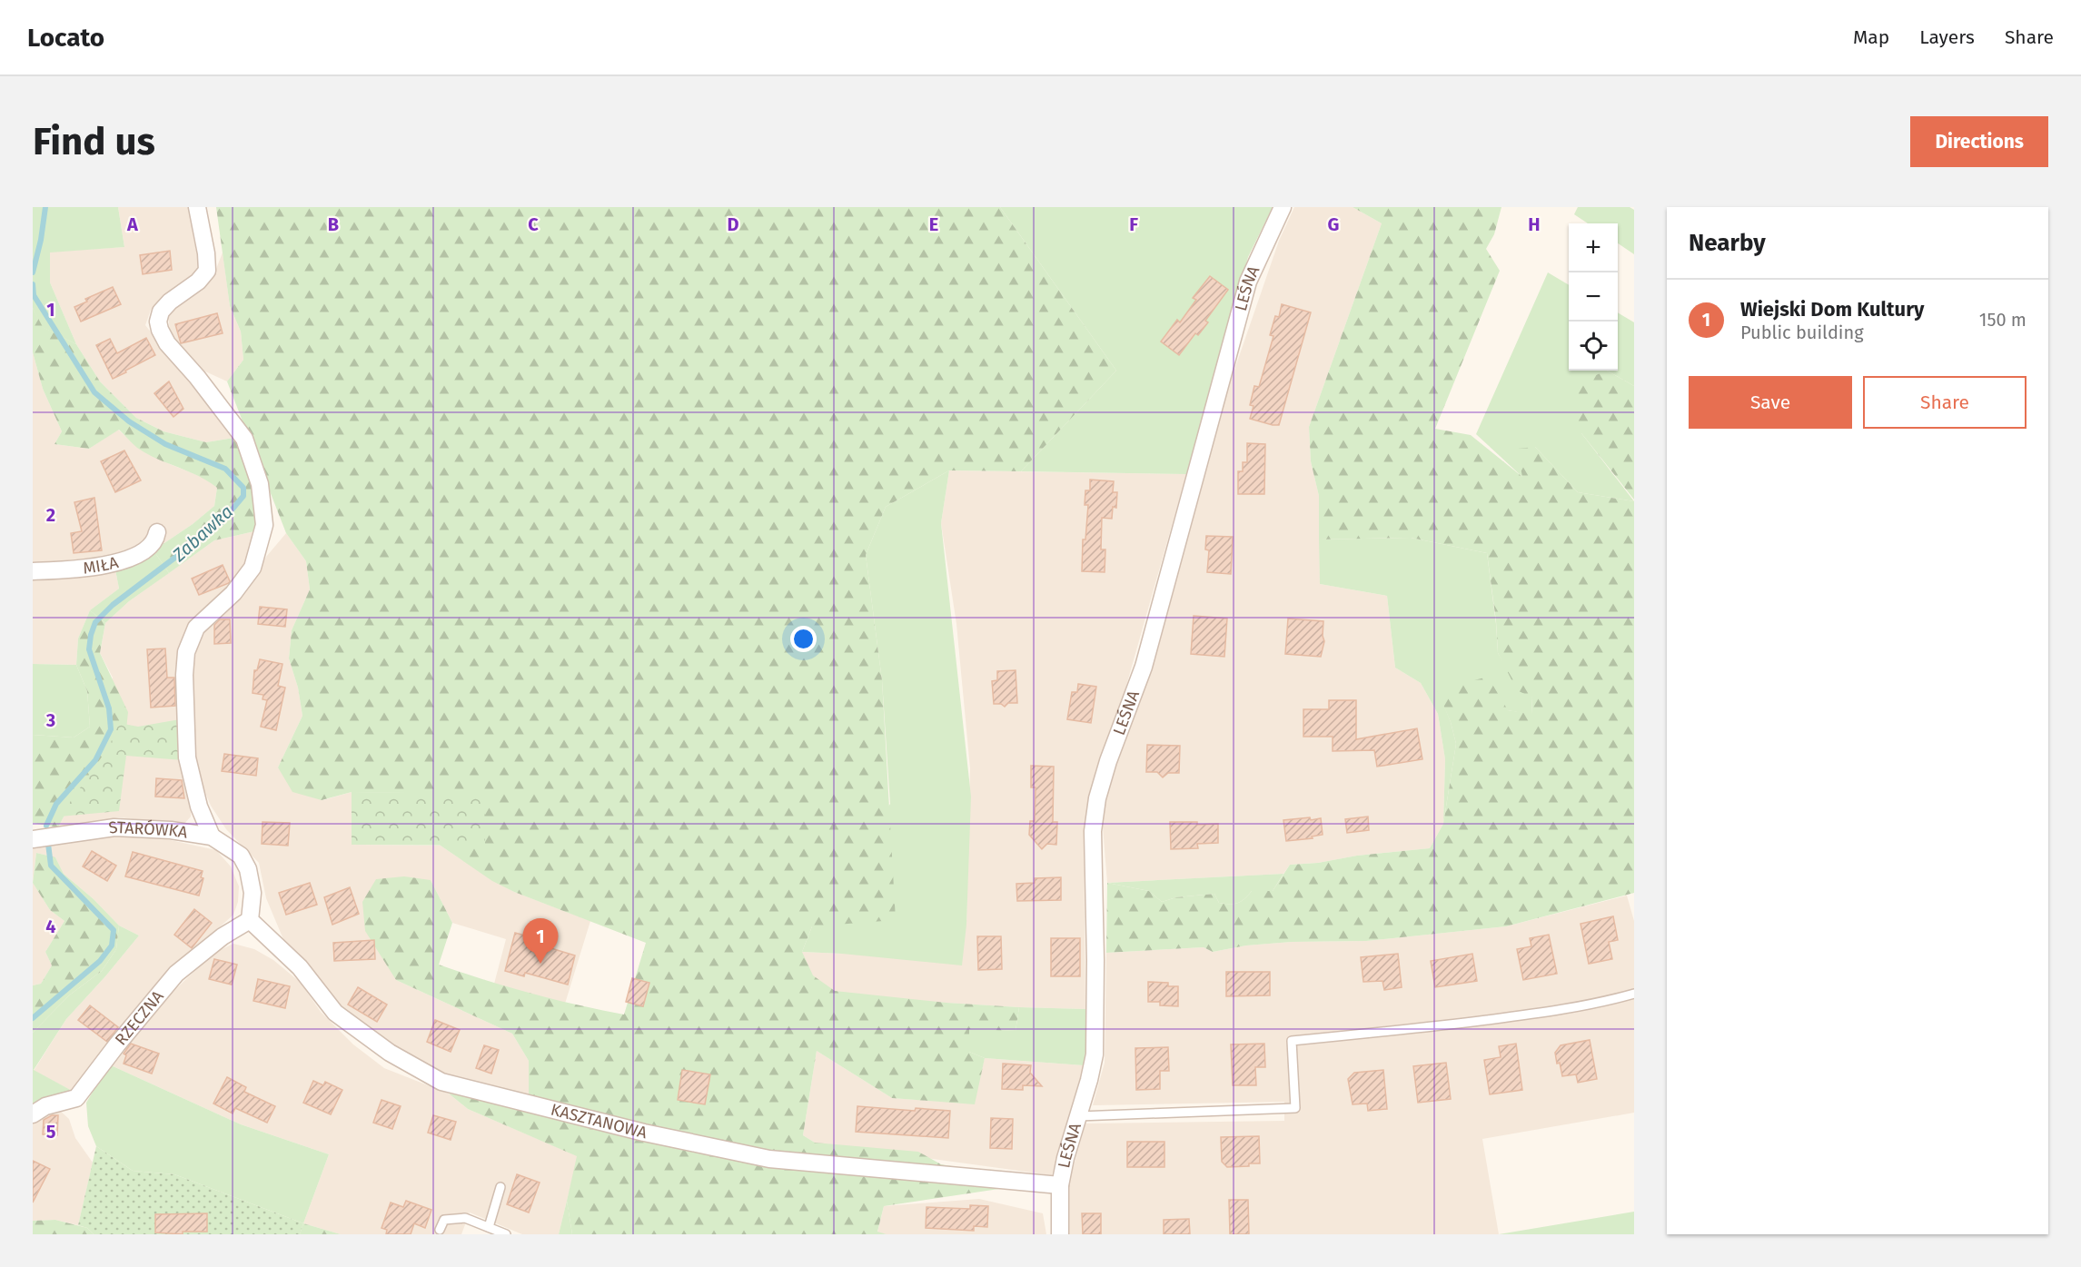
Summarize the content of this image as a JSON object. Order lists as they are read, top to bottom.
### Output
{
  "streets": {
    "street": [
      "LEŚNA",
      "MIŁA",
      "STARÓWKA",
      "RZECZNA",
      "KASZTANOWA"
    ]
  },
  "crossings": [
    ["LEŚNA", "KASZTANOWA"],
    ["STARÓWKA", "RZECZNA"],
    ["STARÓWKA", "KASZTANOWA"],
    ["RZECZNA", "KASZTANOWA"]
  ],
  "water": ["Zabawka"],
  "page": {
    "header": "Locato",
    "nav": ["Map", "Layers", "Share"],
    "buttons": [
      "Directions",
      ["Save", "Share"]
    ],
    "title": "Find us",
    "heading": "Nearby",
    "map_buttons": ["+", "−"],
    "list": [
      {
        "mark": "1",
        "name": "Wiejski Dom Kultury",
        "note": "Public building",
        "value": "150 m"
      }
    ],
    "pins": "1"
  },
  "grid": {
    "columns": [
      "A",
      "B",
      "C",
      "D",
      "E",
      "F",
      "G",
      "H"
    ],
    "rows": [
      "1",
      "2",
      "3",
      "4",
      "5"
    ]
  }
}
